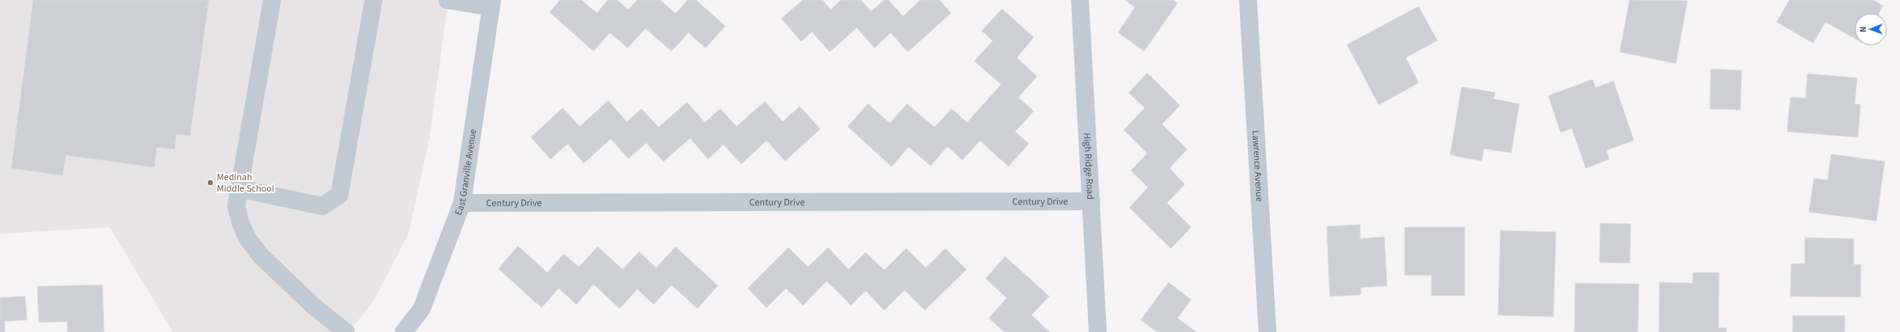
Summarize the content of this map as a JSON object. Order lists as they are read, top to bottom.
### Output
{
  "streets": {
    "street": [
      "High Ridge Road",
      "Lawrence Avenue",
      "East Granville Avenue",
      "Century Drive"
    ]
  },
  "crossings": [
    ["High Ridge Road", "Century Drive"],
    ["East Granville Avenue", "Century Drive"]
  ],
  "places": ["Medinah Middle School"],
  "north": "left"
}
